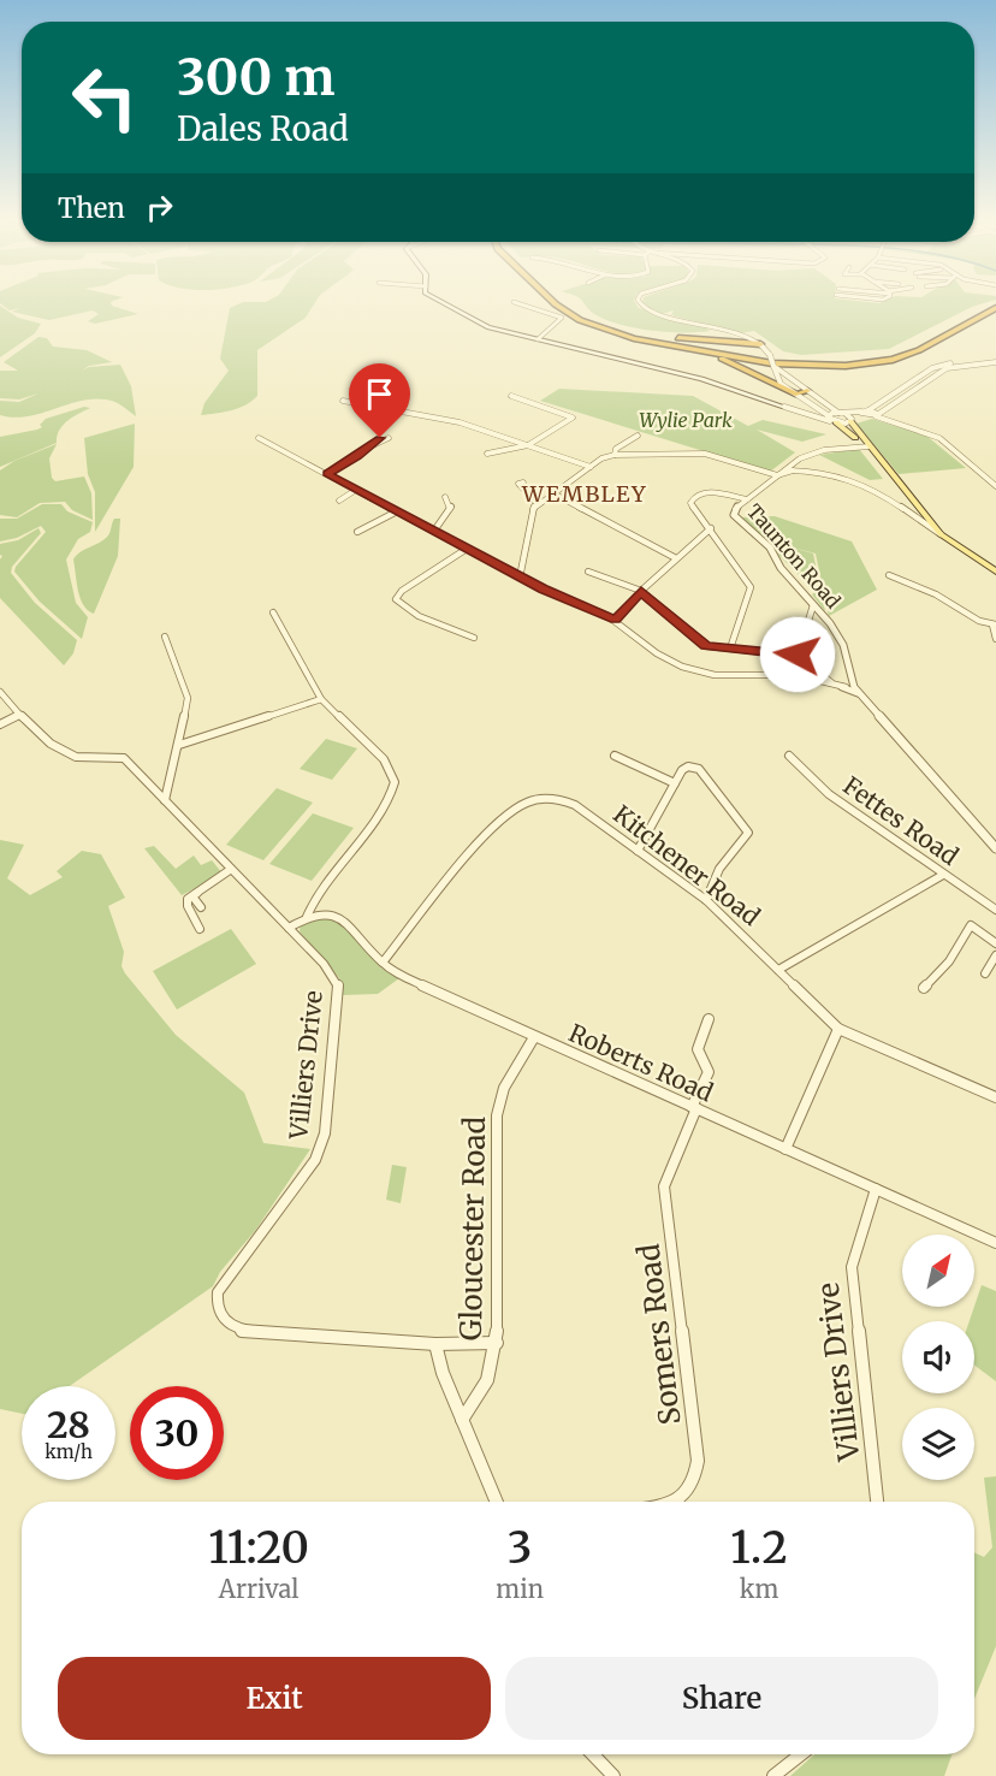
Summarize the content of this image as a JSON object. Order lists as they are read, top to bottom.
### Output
{
  "streets": {
    "street": [
      "Taunton Road",
      "Fettes Road",
      "Kitchener Road",
      "Roberts Road",
      "Villiers Drive",
      "Gloucester Road",
      "Somers Road"
    ]
  },
  "crossings": [
    ["Kitchener Road", "Roberts Road"],
    ["Roberts Road", "Villiers Drive"],
    ["Roberts Road", "Gloucester Road"],
    ["Roberts Road", "Somers Road"],
    ["Villiers Drive", "Gloucester Road"]
  ],
  "districts": ["WEMBLEY"],
  "parks": ["Wylie Park"],
  "north": "top right",
  "page": {
    "turn": ["300 m", "Dales Road"],
    "then": "Then",
    "speed": "28 km/h",
    "limit": "30",
    "eta": [
      "11:20",
      "Arrival",
      "3",
      "min",
      "1.2",
      "km"
    ],
    "buttons": ["Exit", "Share"]
  }
}
